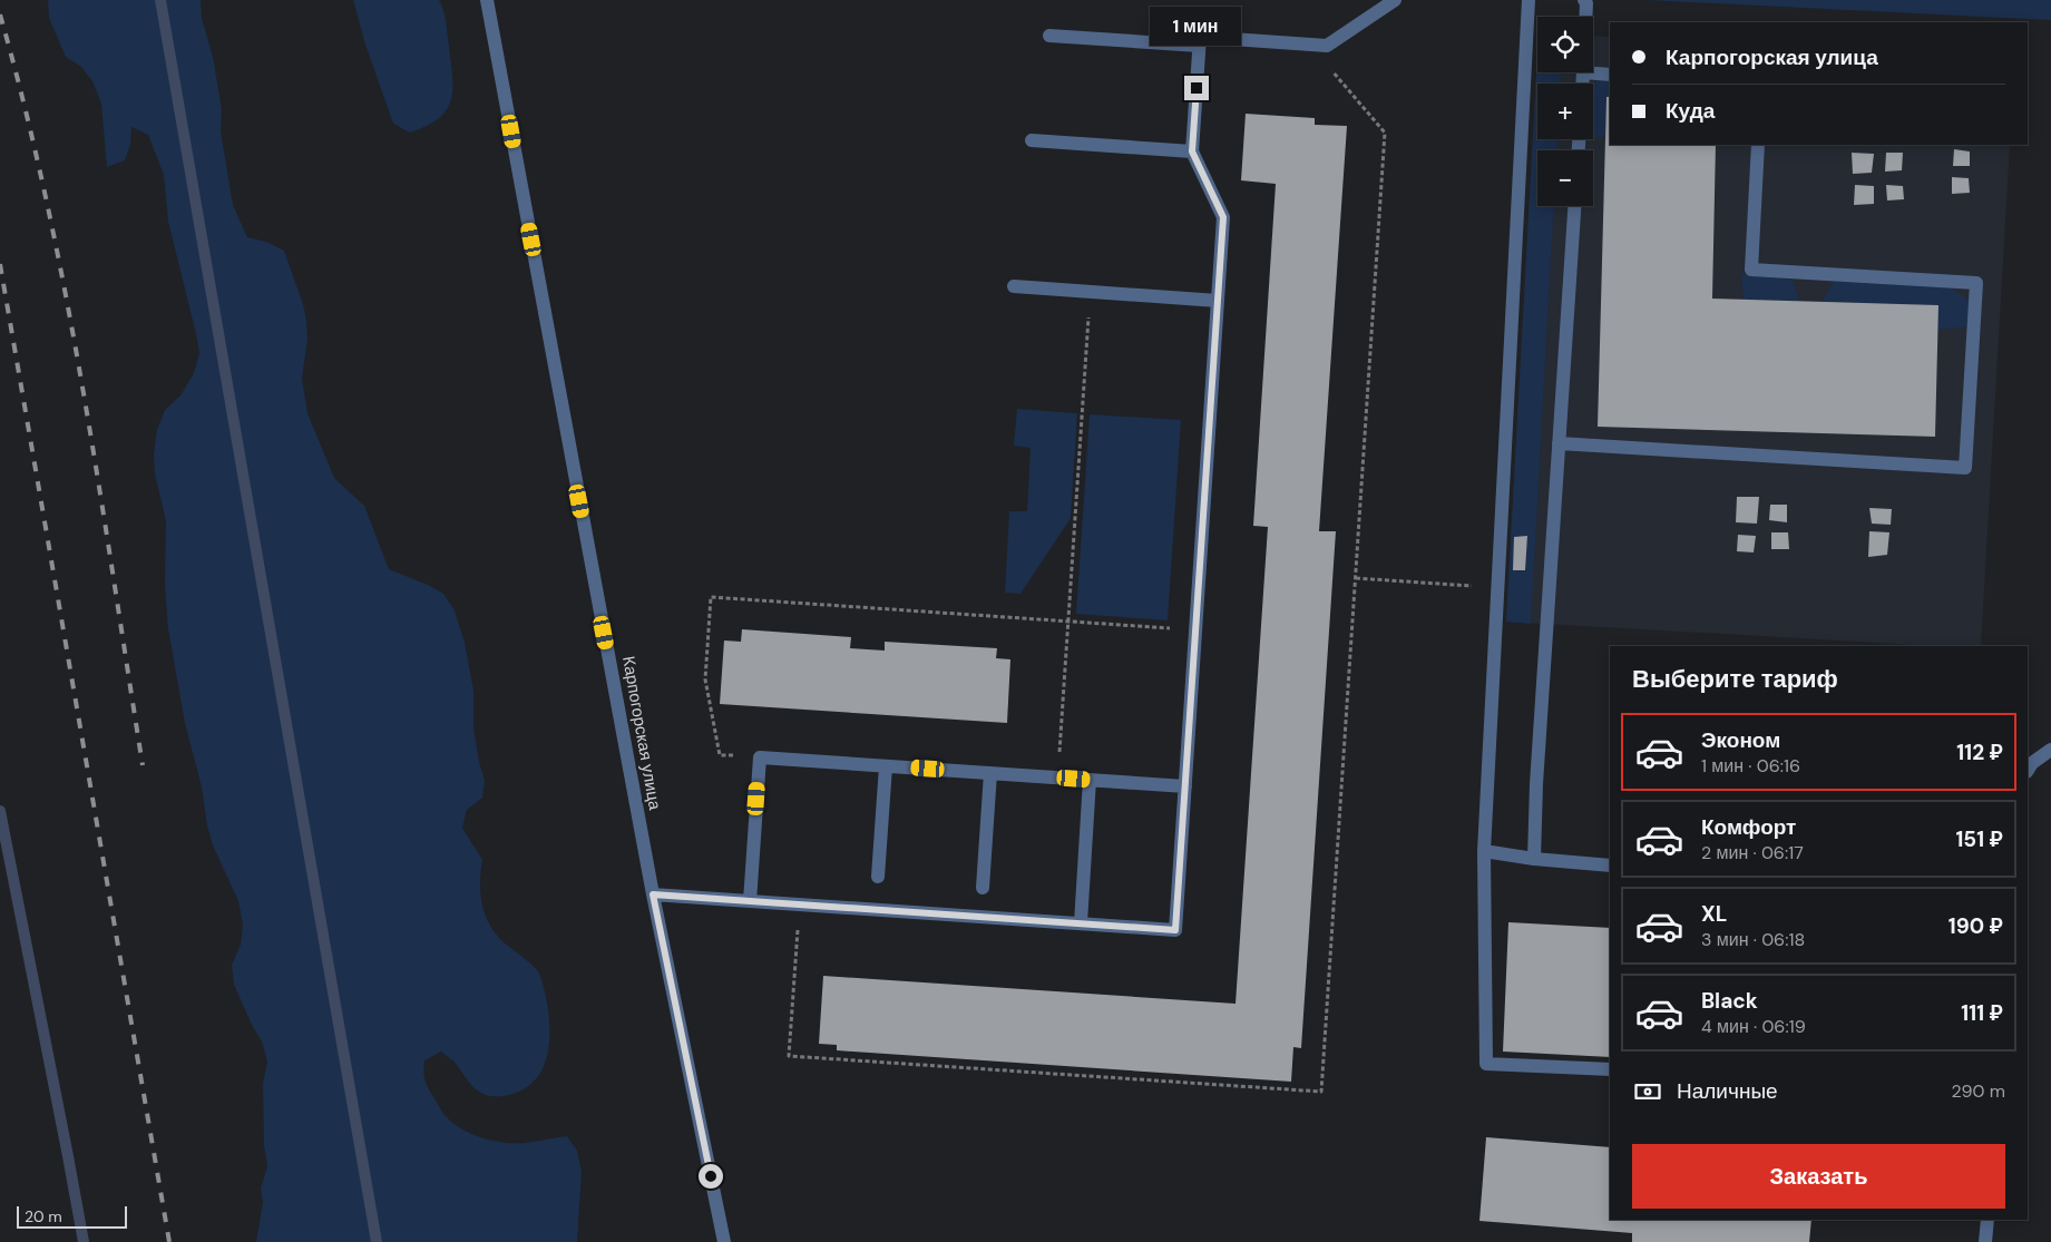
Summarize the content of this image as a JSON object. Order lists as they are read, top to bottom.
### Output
{
  "streets": {
    "street": ["Карпогорская улица"]
  },
  "scale_bar": "20 m",
  "page": {
    "bubble": "1 мин",
    "map_buttons": ["+", "−"],
    "banner": ["Карпогорская улица", "Куда"],
    "heading": "Выберите тариф",
    "list": [
      {
        "name": "Эконом",
        "note": "1 мин · 06:16",
        "value": "112 ₽"
      },
      {
        "name": "Комфорт",
        "note": "2 мин · 06:17",
        "value": "151 ₽"
      },
      {
        "name": "XL",
        "note": "3 мин · 06:18",
        "value": "190 ₽"
      },
      {
        "name": "Black",
        "note": "4 мин · 06:19",
        "value": "111 ₽"
      }
    ],
    "pay": ["Наличные", "290 m"],
    "buttons": "Заказать",
    "scale": "20 m"
  }
}
